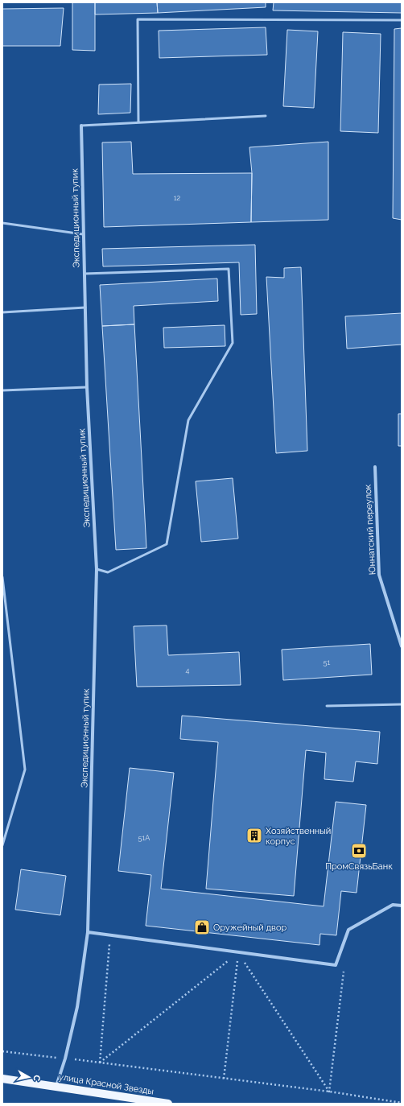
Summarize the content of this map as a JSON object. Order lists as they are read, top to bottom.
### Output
{
  "streets": {
    "main road": ["улица Красной Звезды"],
    "street": ["Экспедиционный тупик", "Юннатский переулок"]
  },
  "crossings": [
    ["Экспедиционный тупик", "улица Красной Звезды"]
  ],
  "places": {
    "building": ["Хозяйственный корпус"],
    "bank": ["ПромСвязьБанк"],
    "shop": ["Оружейный двор"]
  },
  "house_numbers": [
    "12",
    "51",
    "4",
    "51А"
  ],
  "north": "right"
}
